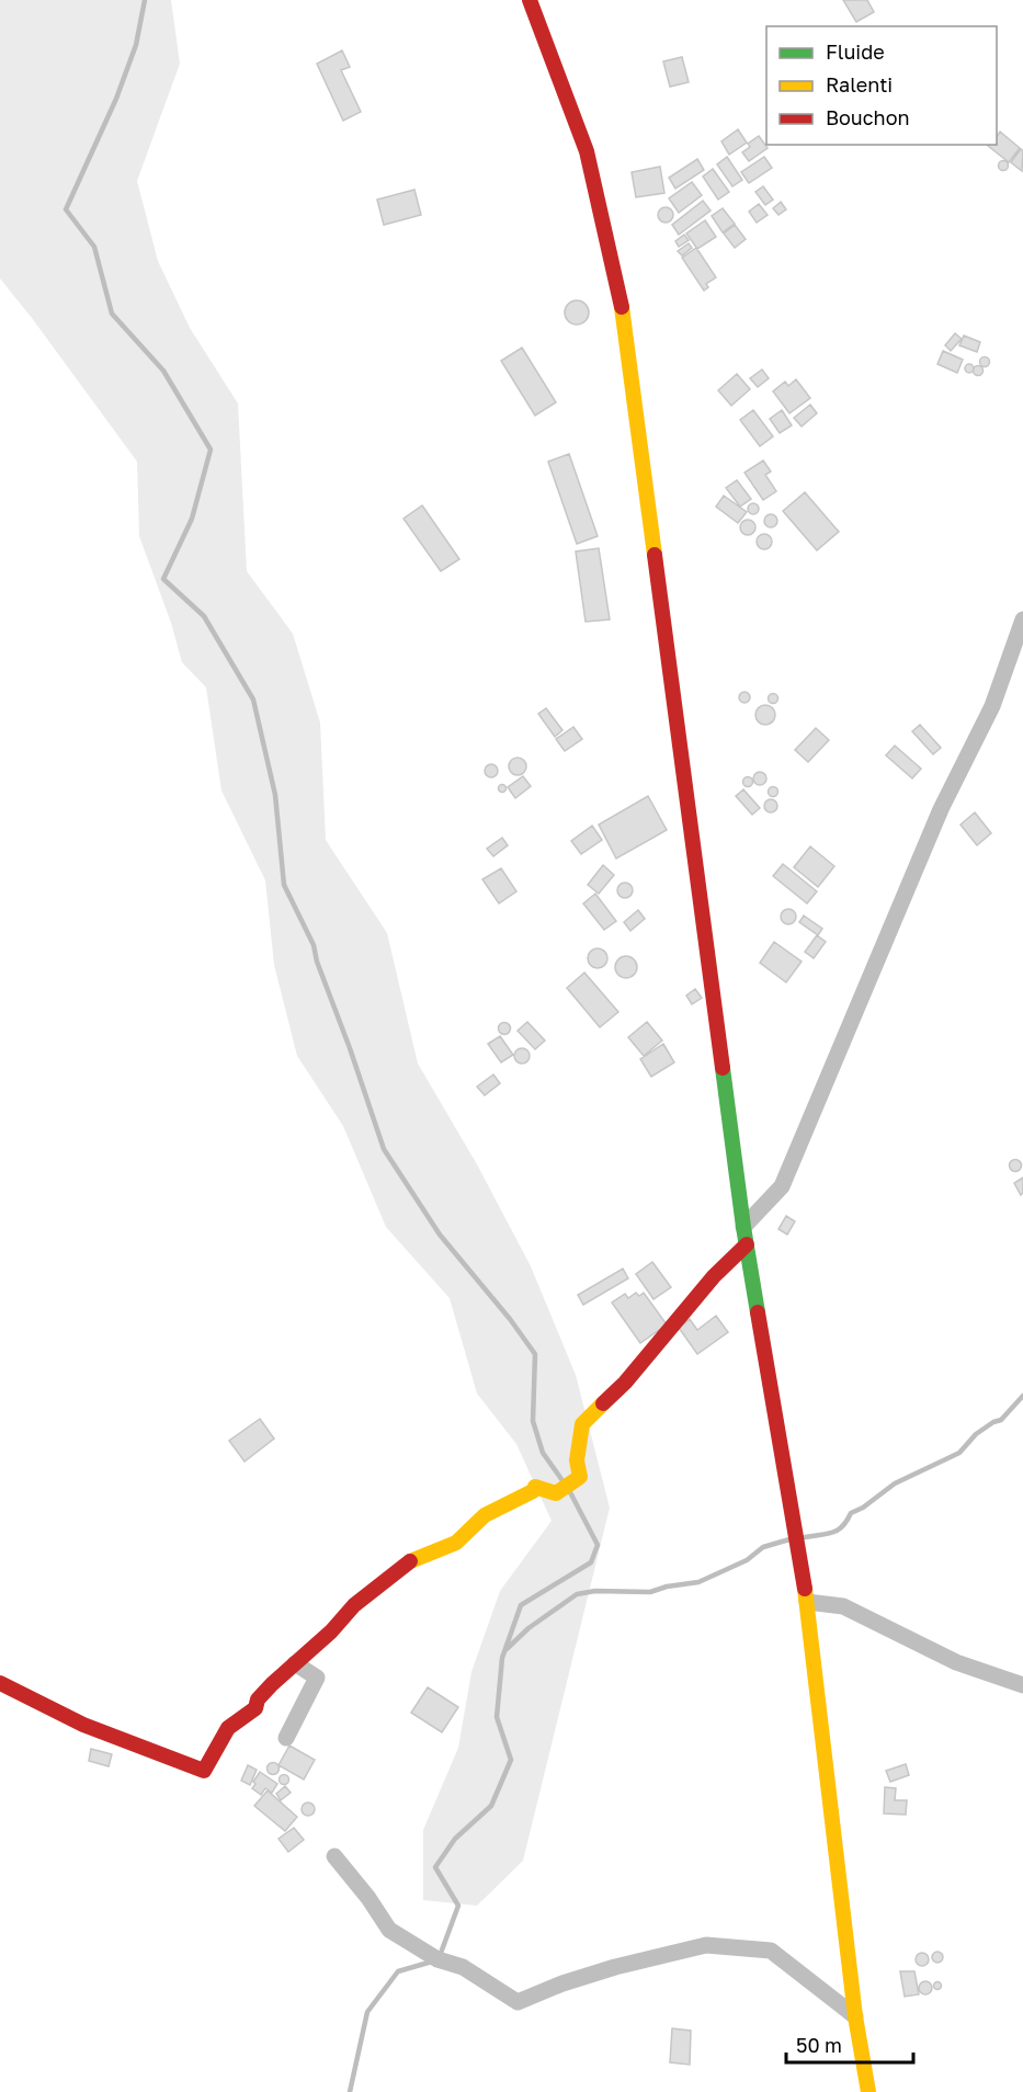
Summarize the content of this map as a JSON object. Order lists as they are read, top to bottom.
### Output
{
  "legend": ["Fluide", "Ralenti", "Bouchon"],
  "scale_bar": "50 m"
}
